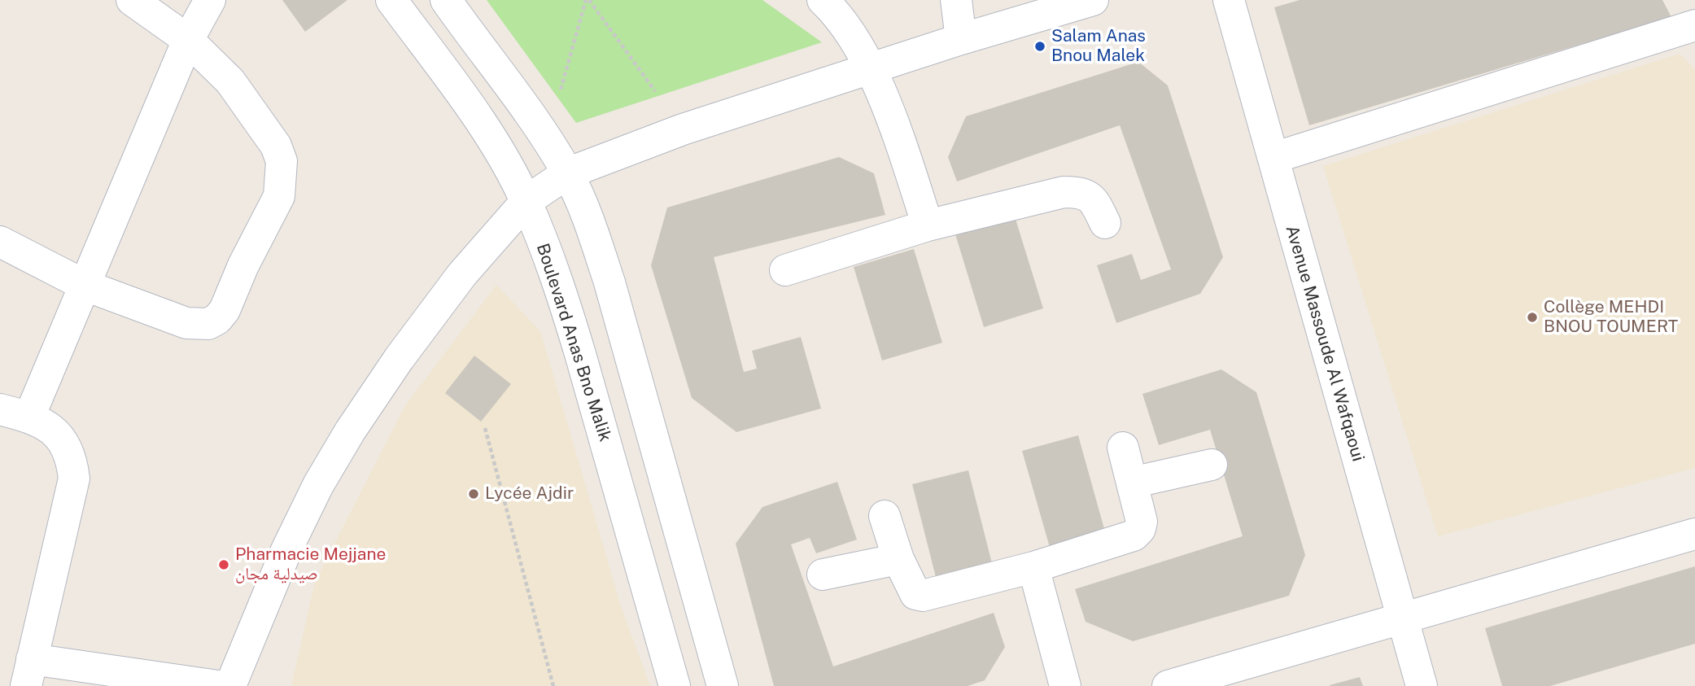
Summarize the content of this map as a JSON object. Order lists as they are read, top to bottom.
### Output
{
  "streets": {
    "street": ["Boulevard Anas Bno Malik", "Avenue Massoude Al Wafqaoui"]
  },
  "places": [
    "Salam Anas Bnou Malek",
    "Collège MEHDI BNOU TOUMERT",
    "Lycée Ajdir",
    "Pharmacie Mejjane صيدلية مجان"
  ]
}
